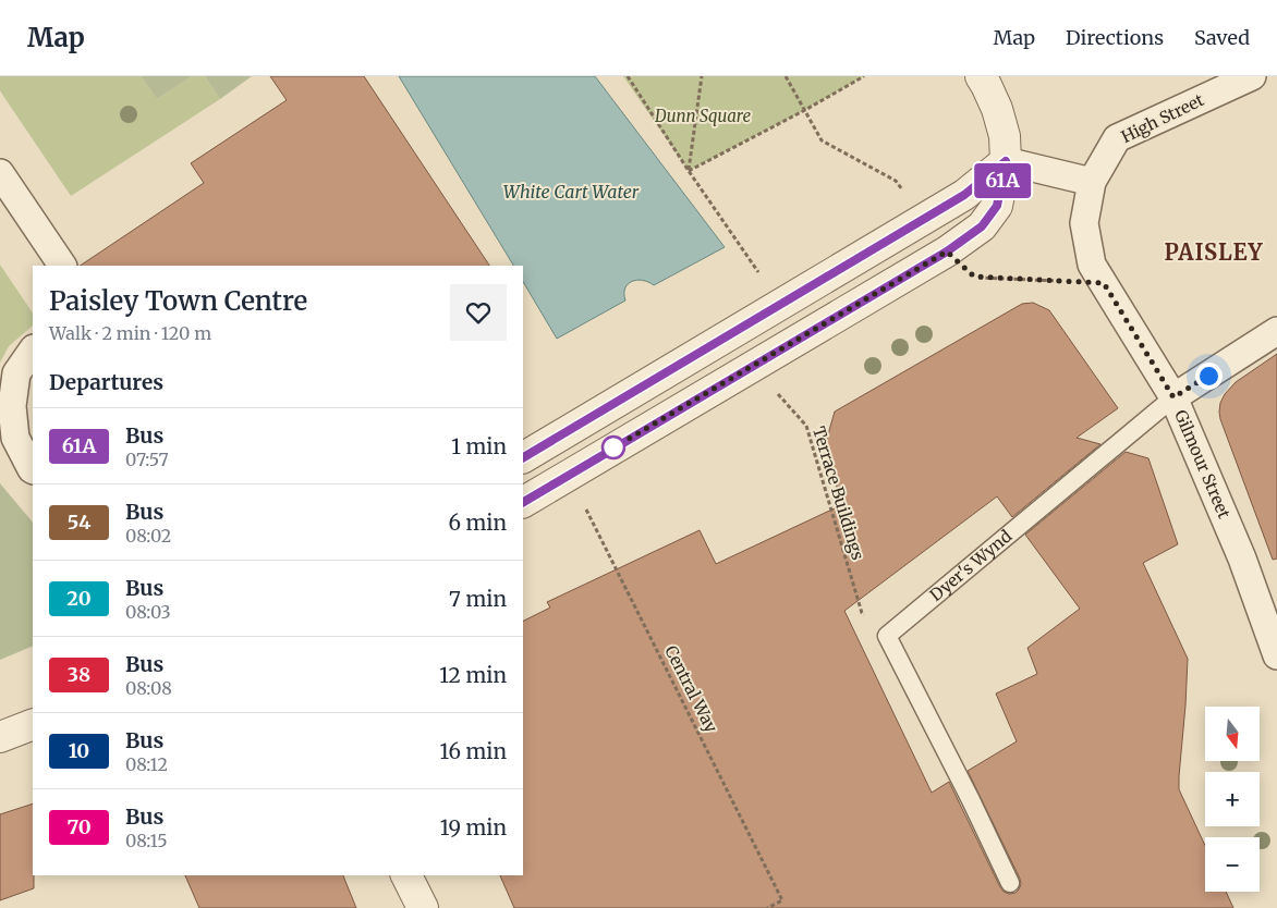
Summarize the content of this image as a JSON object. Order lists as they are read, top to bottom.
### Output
{
  "streets": {
    "street": ["High Street", "Gilmour Street", "Dyer's Wynd"],
    "path": ["Terrace Buildings", "Central Way"]
  },
  "crossings": [
    ["High Street", "Gilmour Street"],
    ["Gilmour Street", "Dyer's Wynd"]
  ],
  "districts": ["PAISLEY"],
  "water": ["White Cart Water"],
  "parks": ["Dunn Square"],
  "lines": ["bus line 61A"],
  "north": "bottom",
  "page": {
    "header": "Map",
    "nav": ["Map", "Directions", "Saved"],
    "on_map": "61A",
    "heading": [
      ["Paisley Town Centre", "Walk · 2 min · 120 m"],
      "Departures"
    ],
    "list": [
      {
        "mark": "61A",
        "name": "Bus",
        "note": "07:57",
        "value": "1 min"
      },
      {
        "mark": "54",
        "name": "Bus",
        "note": "08:02",
        "value": "6 min"
      },
      {
        "mark": "20",
        "name": "Bus",
        "note": "08:03",
        "value": "7 min"
      },
      {
        "mark": "38",
        "name": "Bus",
        "note": "08:08",
        "value": "12 min"
      },
      {
        "mark": "10",
        "name": "Bus",
        "note": "08:12",
        "value": "16 min"
      },
      {
        "mark": "70",
        "name": "Bus",
        "note": "08:15",
        "value": "19 min"
      }
    ],
    "map_buttons": ["+", "−"]
  }
}
